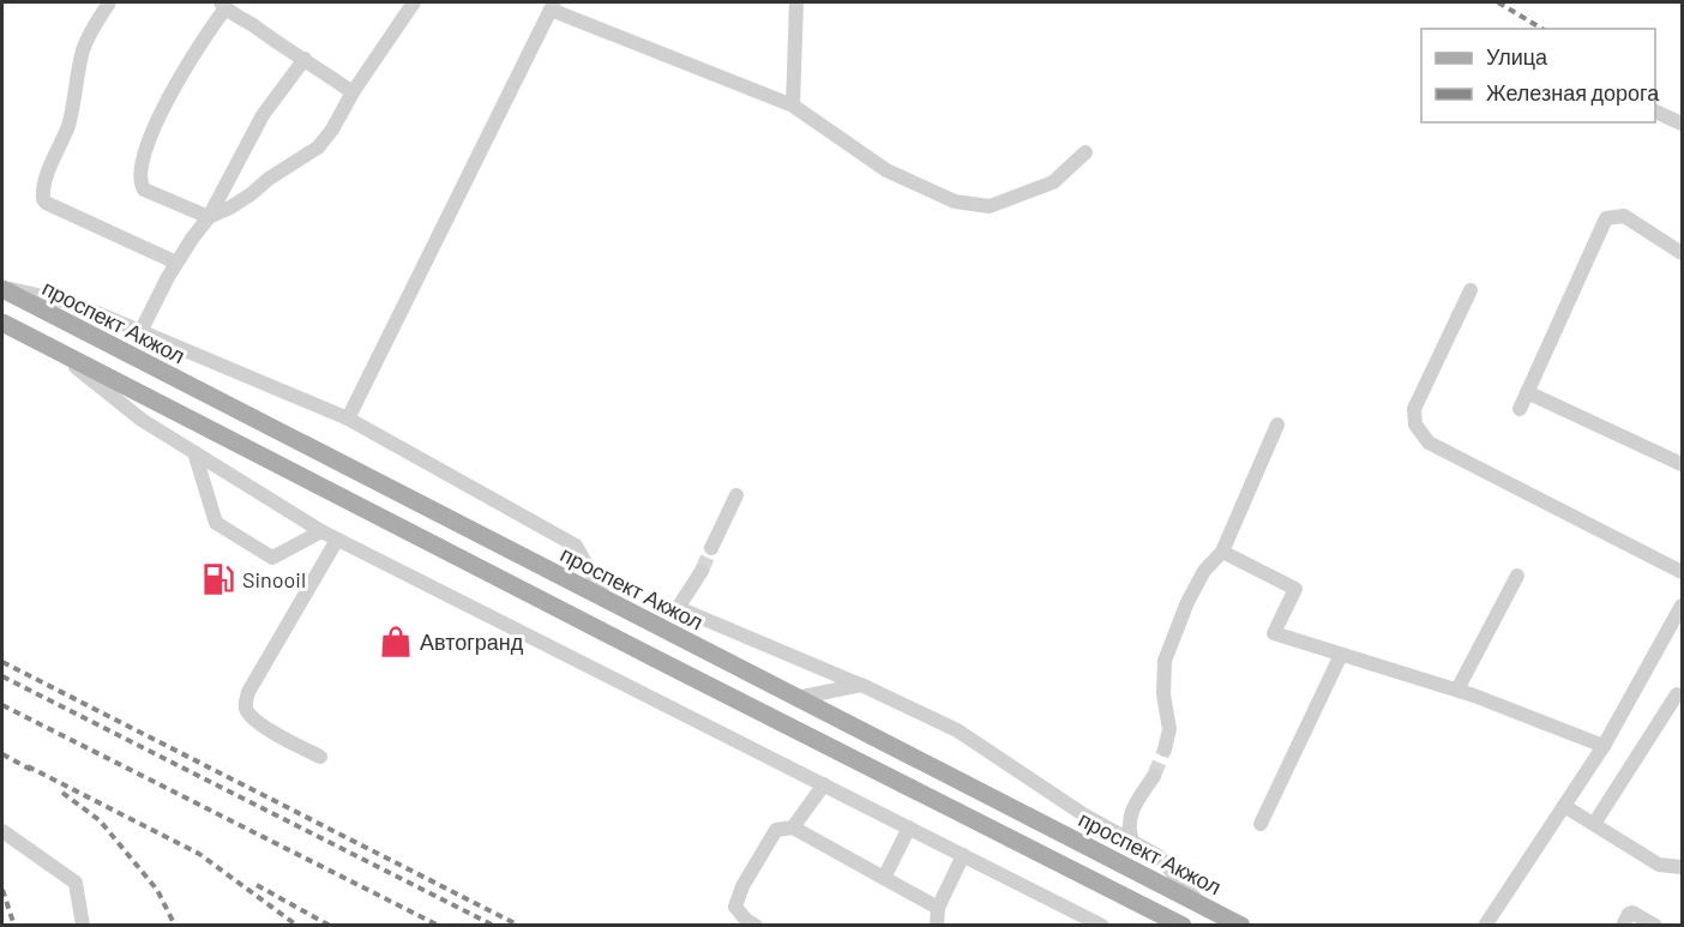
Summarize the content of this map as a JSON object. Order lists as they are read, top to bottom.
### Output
{
  "streets": {
    "main road": ["проспект Акжол"]
  },
  "places": {
    "fuel station": ["Sinooil"],
    "shop": ["Автогранд"]
  },
  "legend": ["Улица", "Железная дорога"]
}
